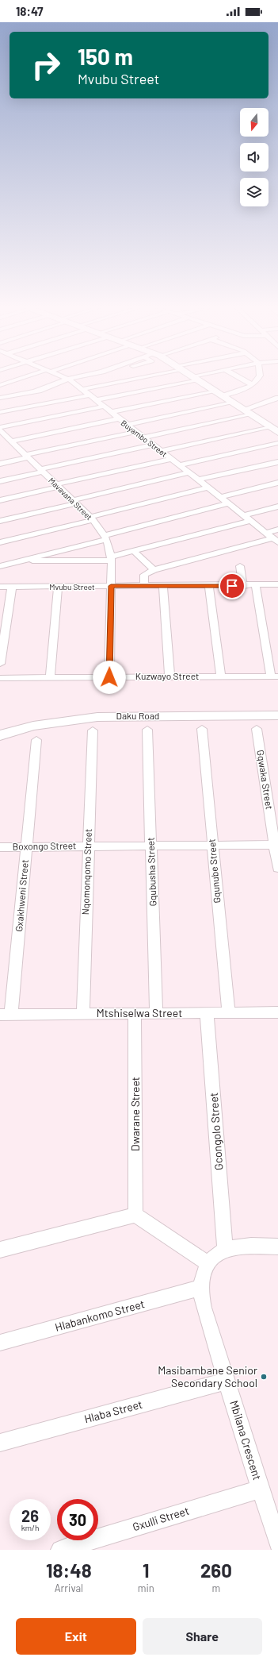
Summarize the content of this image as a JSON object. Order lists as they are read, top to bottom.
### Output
{
  "streets": {
    "street": [
      "Buyambo Street",
      "Mavavana Street",
      "Mvubu Street",
      "Kuzwayo Street",
      "Daku Road",
      "Gqwaka Street",
      "Boxongo Street",
      "Gqunube Street",
      "Nqomonqomo Street",
      "Gqubusha Street",
      "Gxakhweni Street",
      "Mtshiselwa Street",
      "Dwarane Street",
      "Gcongolo Street",
      "Hlabankomo Street",
      "Hlaba Street",
      "Mbilana Crescent",
      "Gxulli Street"
    ]
  },
  "crossings": [
    ["Mavavana Street", "Mvubu Street"],
    ["Mavavana Street", "Kuzwayo Street"],
    ["Gqwaka Street", "Boxongo Street"],
    ["Boxongo Street", "Gqunube Street"],
    ["Boxongo Street", "Nqomonqomo Street"],
    ["Boxongo Street", "Gqubusha Street"],
    ["Boxongo Street", "Gxakhweni Street"],
    ["Gqunube Street", "Mtshiselwa Street"],
    ["Nqomonqomo Street", "Mtshiselwa Street"],
    ["Gqubusha Street", "Mtshiselwa Street"],
    ["Gxakhweni Street", "Mtshiselwa Street"],
    ["Mtshiselwa Street", "Dwarane Street"],
    ["Mtshiselwa Street", "Gcongolo Street"],
    ["Gcongolo Street", "Mbilana Crescent"],
    ["Hlabankomo Street", "Mbilana Crescent"],
    ["Hlaba Street", "Mbilana Crescent"],
    ["Mbilana Crescent", "Gxulli Street"]
  ],
  "places": ["Masibambane Senior Secondary School"],
  "north": "bottom",
  "page": {
    "status": "18:47",
    "turn": ["150 m", "Mvubu Street"],
    "speed": "26 km/h",
    "limit": "30",
    "eta": [
      "18:48",
      "Arrival",
      "1",
      "min",
      "260",
      "m"
    ],
    "buttons": ["Exit", "Share"]
  }
}
